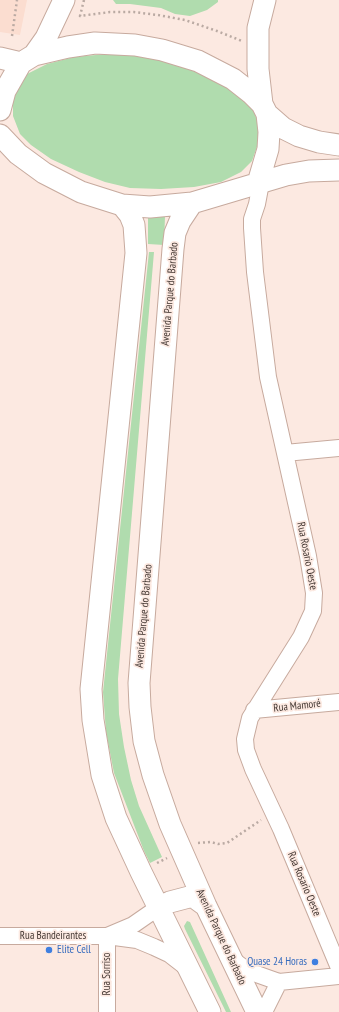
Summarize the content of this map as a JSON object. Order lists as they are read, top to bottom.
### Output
{
  "streets": {
    "main road": ["Avenida Parque do Barbado"],
    "street": [
      "Rua Rosario Oeste",
      "Rua Mamoré",
      "Rua Bandeirantes",
      "Rua Sorriso"
    ]
  },
  "crossings": [
    ["Rua Rosario Oeste", "Rua Mamoré"],
    ["Rua Bandeirantes", "Rua Sorriso"]
  ],
  "places": ["Elite Cell", "Quase 24 Horas"]
}
